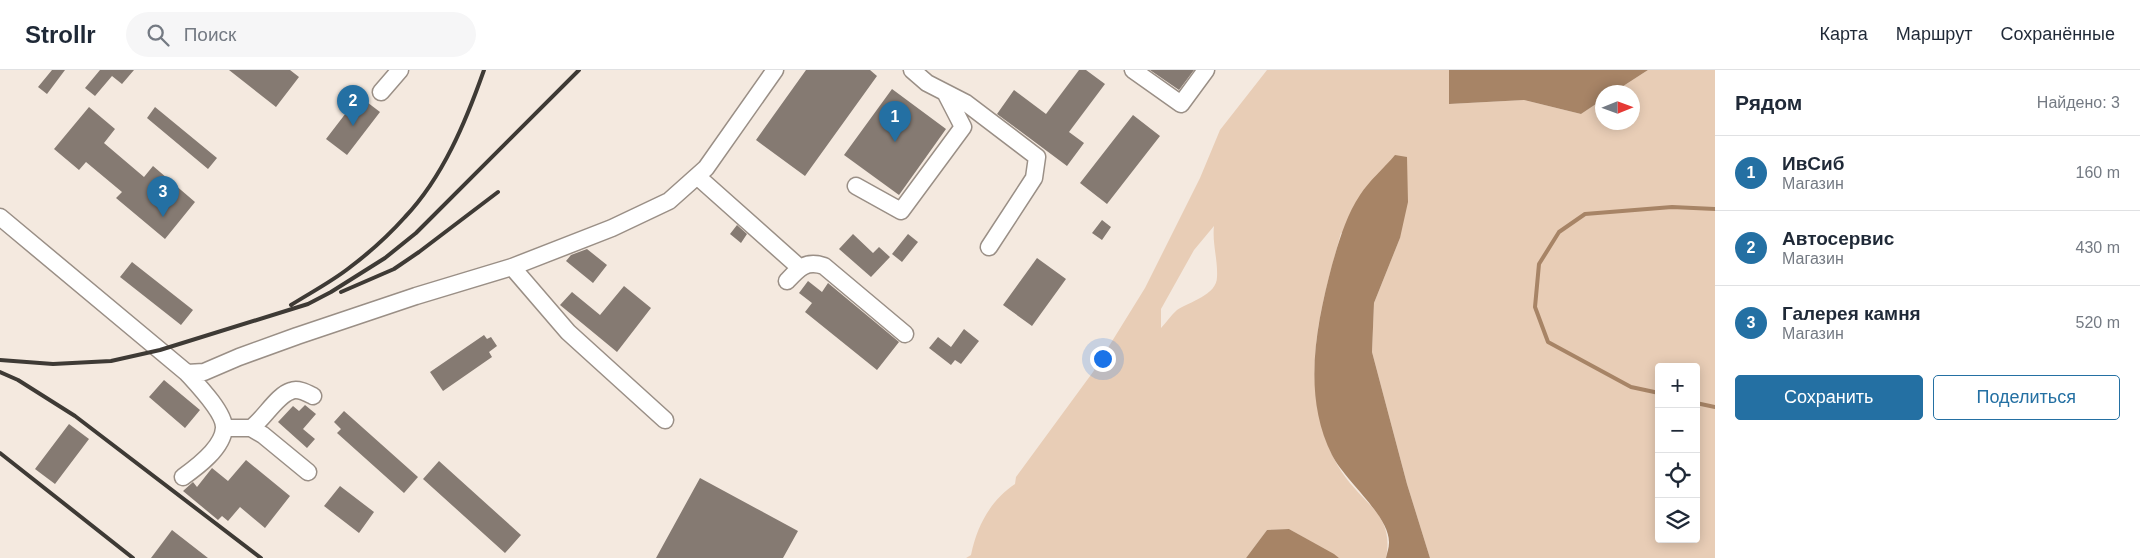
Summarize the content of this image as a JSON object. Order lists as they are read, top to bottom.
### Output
{
  "north": "right",
  "page": {
    "header": "Strollr",
    "search": "Поиск",
    "nav": ["Карта", "Маршрут", "Сохранённые"],
    "heading": ["Рядом", "Найдено: 3"],
    "pins": ["2", "1", "3"],
    "list": [
      {
        "mark": "1",
        "name": "ИвСиб",
        "note": "Магазин",
        "value": "160 m"
      },
      {
        "mark": "2",
        "name": "Автосервис",
        "note": "Магазин",
        "value": "430 m"
      },
      {
        "mark": "3",
        "name": "Галерея камня",
        "note": "Магазин",
        "value": "520 m"
      }
    ],
    "buttons": ["Сохранить", "Поделиться"],
    "map_buttons": ["+", "−"]
  }
}
